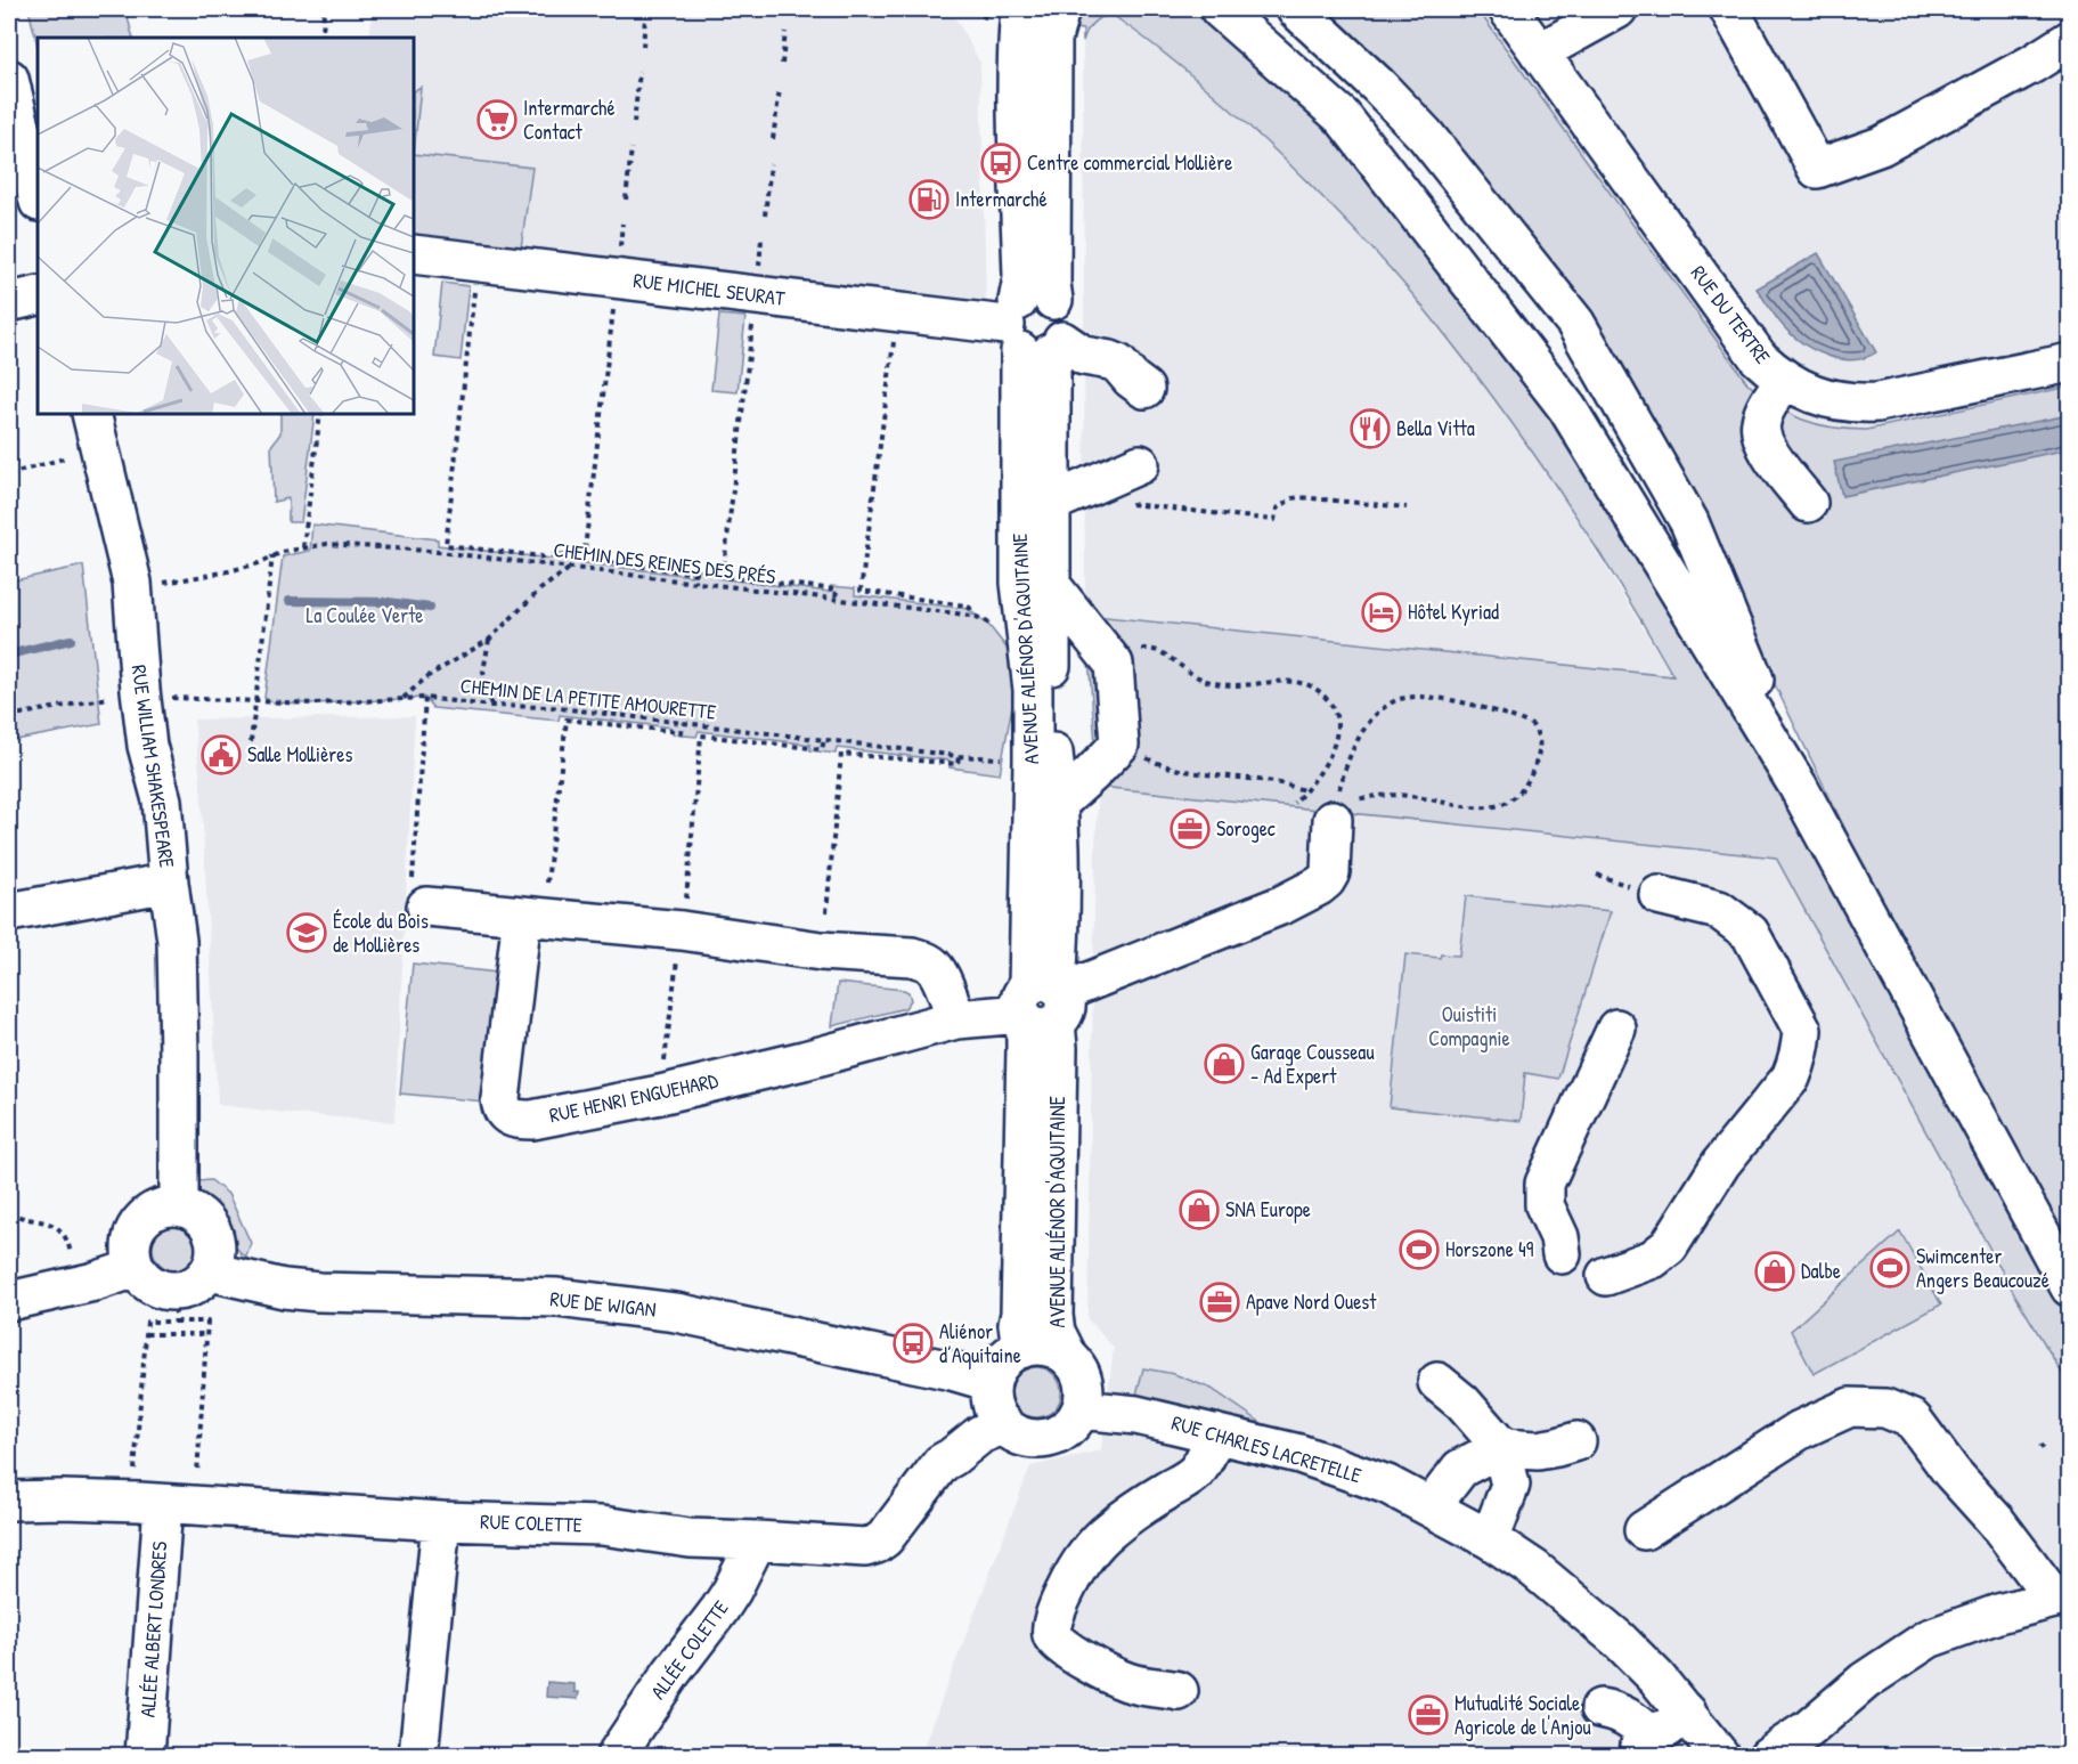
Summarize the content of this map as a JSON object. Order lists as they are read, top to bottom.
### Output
{
  "streets": {
    "street": [
      "RUE MICHEL SEURAT",
      "RUE DU TERTRE",
      "AVENUE ALIÉNOR D'AQUITAINE",
      "RUE WILLIAM SHAKESPEARE",
      "RUE HENRI ENGUEHARD",
      "RUE DE WIGAN",
      "RUE CHARLES LACRETELLE",
      "RUE COLETTE",
      "ALLÉE ALBERT LONDRES",
      "ALLÉE COLETTE"
    ],
    "path": ["CHEMIN DES REINES DES PRÉS", "CHEMIN DE LA PETITE AMOURETTE"]
  },
  "crossings": [
    ["RUE MICHEL SEURAT", "AVENUE ALIÉNOR D'AQUITAINE"],
    ["AVENUE ALIÉNOR D'AQUITAINE", "RUE HENRI ENGUEHARD"],
    ["AVENUE ALIÉNOR D'AQUITAINE", "RUE DE WIGAN"],
    ["AVENUE ALIÉNOR D'AQUITAINE", "RUE CHARLES LACRETELLE"],
    ["AVENUE ALIÉNOR D'AQUITAINE", "RUE COLETTE"],
    ["RUE WILLIAM SHAKESPEARE", "RUE DE WIGAN"],
    ["RUE DE WIGAN", "RUE CHARLES LACRETELLE"],
    ["RUE DE WIGAN", "RUE COLETTE"],
    ["RUE CHARLES LACRETELLE", "RUE COLETTE"],
    ["RUE COLETTE", "ALLÉE ALBERT LONDRES"],
    ["RUE COLETTE", "ALLÉE COLETTE"]
  ],
  "parks": ["La Coulée Verte", "Ouistiti Compagnie"],
  "places": {
    "supermarket": ["Intermarché Contact"],
    "bus stop": ["Centre commercial Mollière", "Aliénor d’Aquitaine"],
    "fuel station": ["Intermarché"],
    "restaurant": ["Bella Vitta"],
    "hotel": ["Hôtel Kyriad"],
    "public building": ["Salle Mollières"],
    "office": ["Sorogec", "Apave Nord Ouest", "Mutualité Sociale Agricole de l'Anjou"],
    "school or university": ["École du Bois de Mollières"],
    "shop": ["Garage Cousseau - Ad Expert", "SNA Europe", "Dalbe"],
    "sports": ["Horszone 49", "Swimcenter Angers Beaucouzé"]
  }
}
